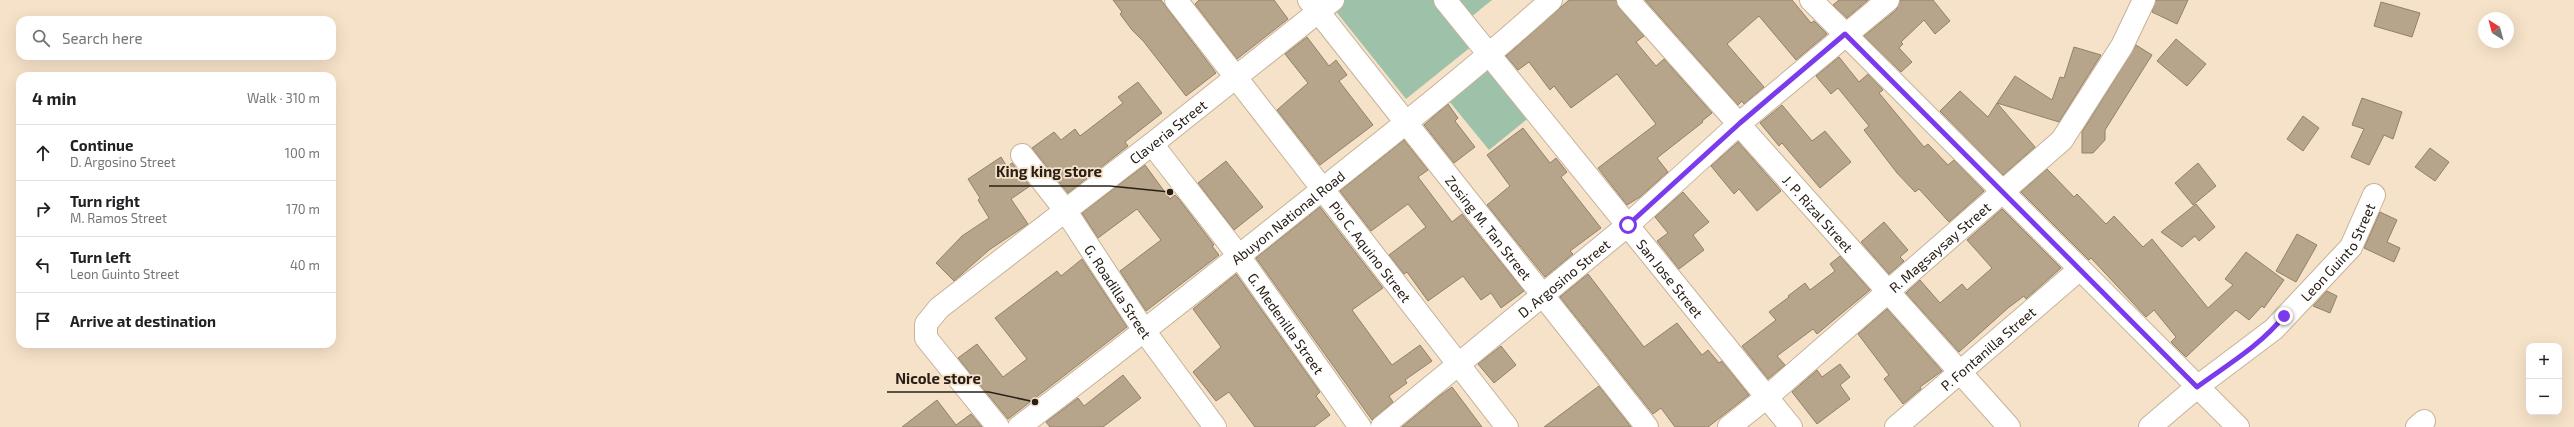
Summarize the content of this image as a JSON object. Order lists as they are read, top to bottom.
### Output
{
  "streets": {
    "street": [
      "Claveria Street",
      "J. P. Rizal Street",
      "Abuyon National Road",
      "Zosing M. Tan Street",
      "R. Magsaysay Street",
      "Leon Guinto Street",
      "Pio C. Aquino Street",
      "D. Argosino Street",
      "San Jose Street",
      "G. Roadilla Street",
      "G. Medenilla Street",
      "P. Fontanilla Street"
    ]
  },
  "crossings": [
    ["Claveria Street", "Zosing M. Tan Street"],
    ["Claveria Street", "Pio C. Aquino Street"],
    ["Claveria Street", "G. Roadilla Street"],
    ["Claveria Street", "G. Medenilla Street"],
    ["J. P. Rizal Street", "R. Magsaysay Street"],
    ["J. P. Rizal Street", "D. Argosino Street"],
    ["J. P. Rizal Street", "P. Fontanilla Street"],
    ["Abuyon National Road", "Zosing M. Tan Street"],
    ["Abuyon National Road", "Pio C. Aquino Street"],
    ["Abuyon National Road", "San Jose Street"],
    ["Abuyon National Road", "G. Roadilla Street"],
    ["Abuyon National Road", "G. Medenilla Street"],
    ["Zosing M. Tan Street", "D. Argosino Street"],
    ["R. Magsaysay Street", "San Jose Street"],
    ["Pio C. Aquino Street", "D. Argosino Street"],
    ["D. Argosino Street", "San Jose Street"]
  ],
  "places": ["King king store", "Nicole store"],
  "north": "top left",
  "page": {
    "search": "Search here",
    "heading": ["4 min", "Walk · 310 m"],
    "list": [
      ["Continue", "D. Argosino Street", "100 m"],
      ["Turn right", "M. Ramos Street", "170 m"],
      ["Turn left", "Leon Guinto Street", "40 m"],
      "Arrive at destination"
    ],
    "map_buttons": ["+", "−"]
  }
}
